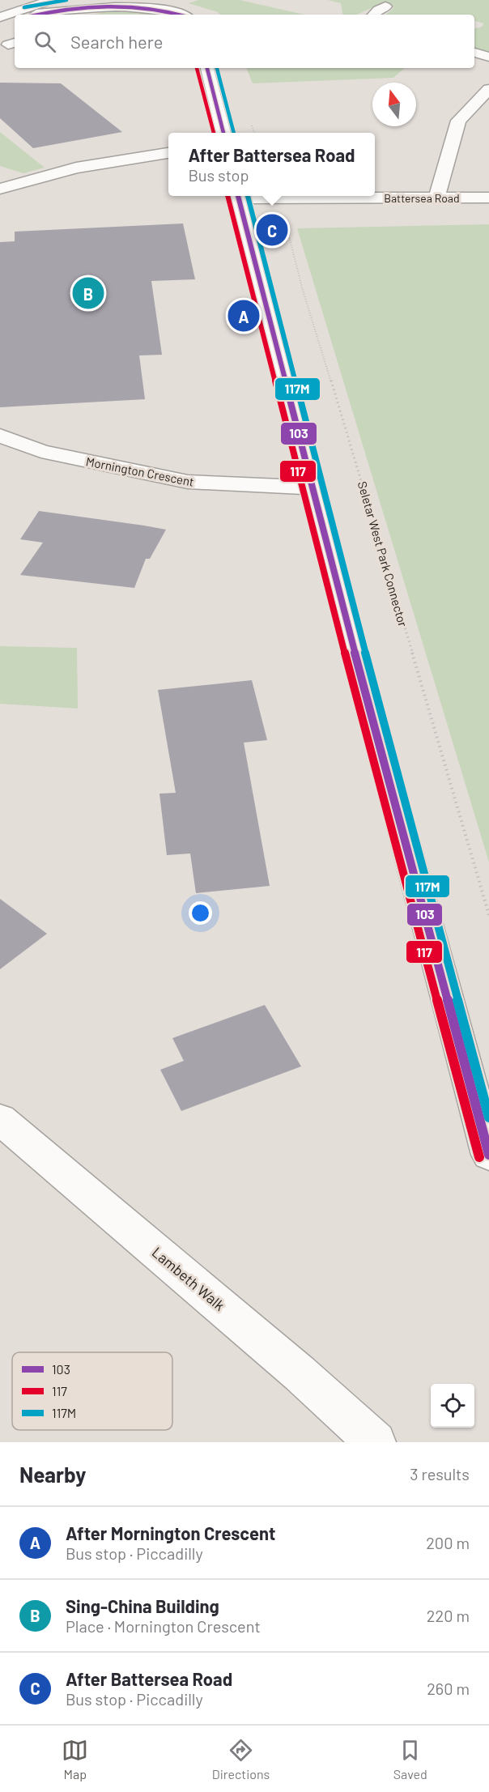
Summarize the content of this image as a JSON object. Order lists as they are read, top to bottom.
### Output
{
  "streets": {
    "street": ["Battersea Road", "Mornington Crescent", "Lambeth Walk"],
    "path": ["Seletar West Park Connector"]
  },
  "crossings": [
    ["Battersea Road", "Seletar West Park Connector"]
  ],
  "lines": ["transit line 117M", "transit line 103", "transit line 117"],
  "legend": ["103", "117", "117M"],
  "north": "top",
  "page": {
    "search": "Search here",
    "popup": ["After Battersea Road", "Bus stop"],
    "pins": ["C", "B", "A"],
    "heading": ["Nearby", "3 results"],
    "list": [
      {
        "mark": "A",
        "name": "After Mornington Crescent",
        "note": "Bus stop · Piccadilly",
        "value": "200 m"
      },
      {
        "mark": "B",
        "name": "Sing-China Building",
        "note": "Place · Mornington Crescent",
        "value": "220 m"
      },
      {
        "mark": "C",
        "name": "After Battersea Road",
        "note": "Bus stop · Piccadilly",
        "value": "260 m"
      }
    ],
    "nav": ["Map", "Directions", "Saved"]
  }
}
